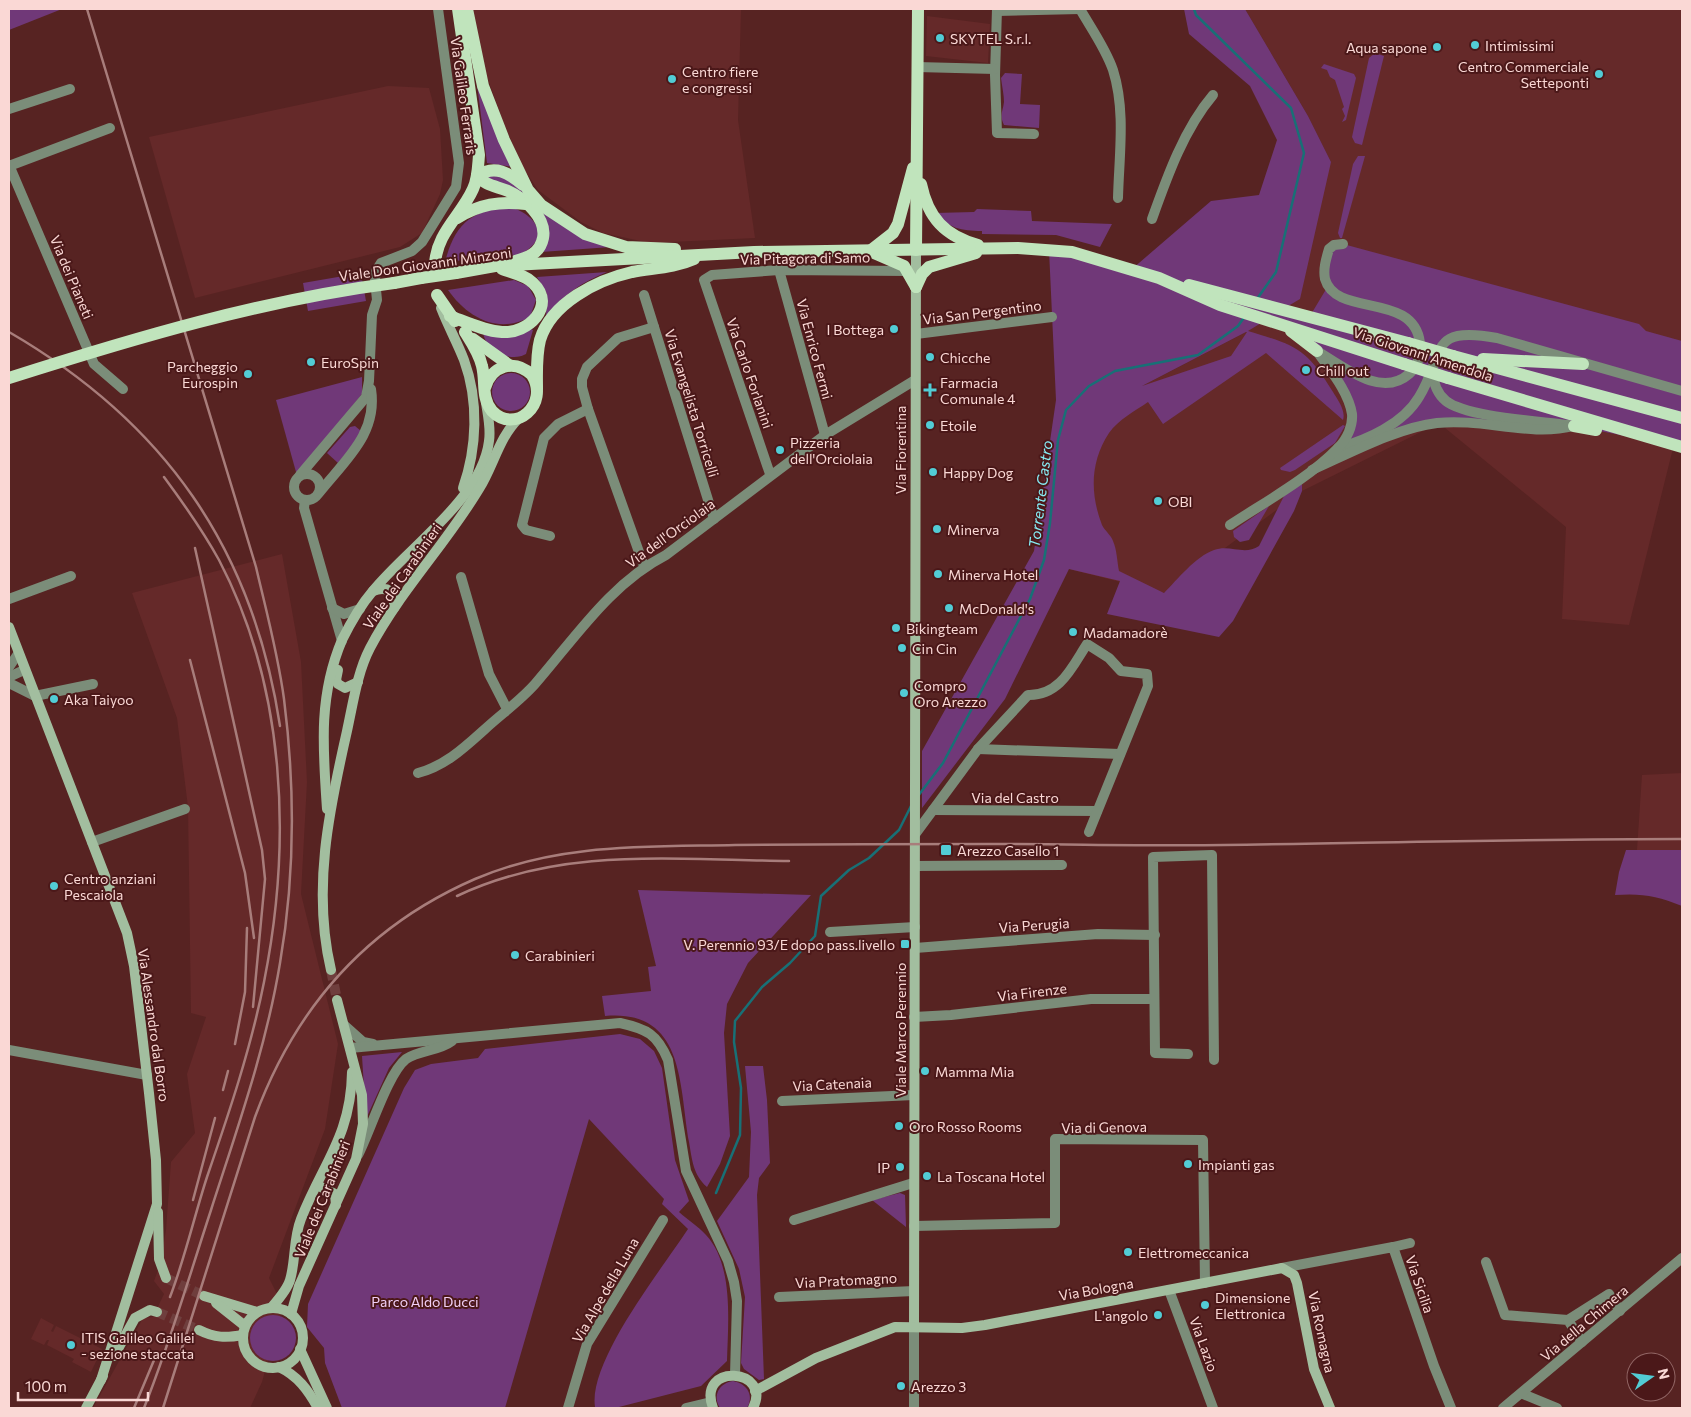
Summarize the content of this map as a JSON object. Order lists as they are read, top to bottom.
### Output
{
  "streets": {
    "main road": [
      "Viale Don Giovanni Minzoni",
      "Via Giovanni Amendola",
      "Via Fiorentina",
      "Viale dei Carabinieri",
      "Via Alessandro dal Borro",
      "Viale Marco Perennio",
      "Via Bologna",
      "Via Romagna"
    ],
    "street": [
      "Via Galileo Ferraris",
      "Via Pitagora di Samo",
      "Via dei Pianeti",
      "Via San Pergentino",
      "Via Enrico Fermi",
      "Via Carlo Forlanini",
      "Via Evangelista Torricelli",
      "Via dell'Orciolaia",
      "Via del Castro",
      "Via Perugia",
      "Via Firenze",
      "Via Catenaia",
      "Via di Genova",
      "Via Pratomagno",
      "Via Sicilia",
      "Via Alpe della Luna",
      "Via della Chimera",
      "Via Lazio"
    ]
  },
  "crossings": [
    ["Via Pitagora di Samo", "Via Enrico Fermi"],
    ["Via Pitagora di Samo", "Via Carlo Forlanini"],
    ["Viale Don Giovanni Minzoni", "Via Giovanni Amendola"],
    ["Viale Don Giovanni Minzoni", "Via Fiorentina"],
    ["Via San Pergentino", "Via Fiorentina"],
    ["Via Enrico Fermi", "Via dell'Orciolaia"],
    ["Via Giovanni Amendola", "Via Fiorentina"],
    ["Via Carlo Forlanini", "Via dell'Orciolaia"],
    ["Via Evangelista Torricelli", "Via dell'Orciolaia"],
    ["Via Fiorentina", "Via dell'Orciolaia"],
    ["Via Fiorentina", "Via del Castro"],
    ["Via Fiorentina", "Viale Marco Perennio"],
    ["Via del Castro", "Viale Marco Perennio"],
    ["Via Perugia", "Viale Marco Perennio"],
    ["Via Firenze", "Viale Marco Perennio"],
    ["Viale Marco Perennio", "Via Catenaia"],
    ["Viale Marco Perennio", "Via di Genova"],
    ["Viale Marco Perennio", "Via Pratomagno"],
    ["Viale Marco Perennio", "Via Bologna"],
    ["Via di Genova", "Via Bologna"],
    ["Via Sicilia", "Via Bologna"],
    ["Via Sicilia", "Via Romagna"],
    ["Via Bologna", "Via Romagna"],
    ["Via Bologna", "Via Lazio"]
  ],
  "water": ["Torrente Castro"],
  "parks": ["Parco Aldo Ducci"],
  "places": {
    "other": [
      "SKYTEL S.r.l.",
      "Intimissimi",
      "Aqua sapone",
      "Centro Commerciale Setteponti",
      "Centro fiere e congressi",
      "I Bottega",
      "Chicche",
      "EuroSpin",
      "Chill out",
      "Parcheggio Eurospin",
      "Etoile",
      "Pizzeria dell'Orciolaia",
      "Happy Dog",
      "OBI",
      "Minerva",
      "Minerva Hotel",
      "McDonald's",
      "Bikingteam",
      "Madamadorè",
      "Cin Cin",
      "Compro Oro Arezzo",
      "Aka Taiyoo",
      "Centro anziani Pescaiola",
      "Carabinieri",
      "Mamma Mia",
      "Oro Rosso Rooms",
      "Impianti gas",
      "IP",
      "La Toscana Hotel",
      "Elettromeccanica",
      "Dimensione Elettronica",
      "L'angolo",
      "ITIS Galileo Galilei - sezione staccata",
      "Arezzo 3"
    ],
    "health": ["Farmacia Comunale 4"],
    "transit": ["Arezzo Casello 1", "V. Perennio 93/E dopo pass.livello"]
  },
  "scale_bar": "100 m",
  "north": "right"
}
